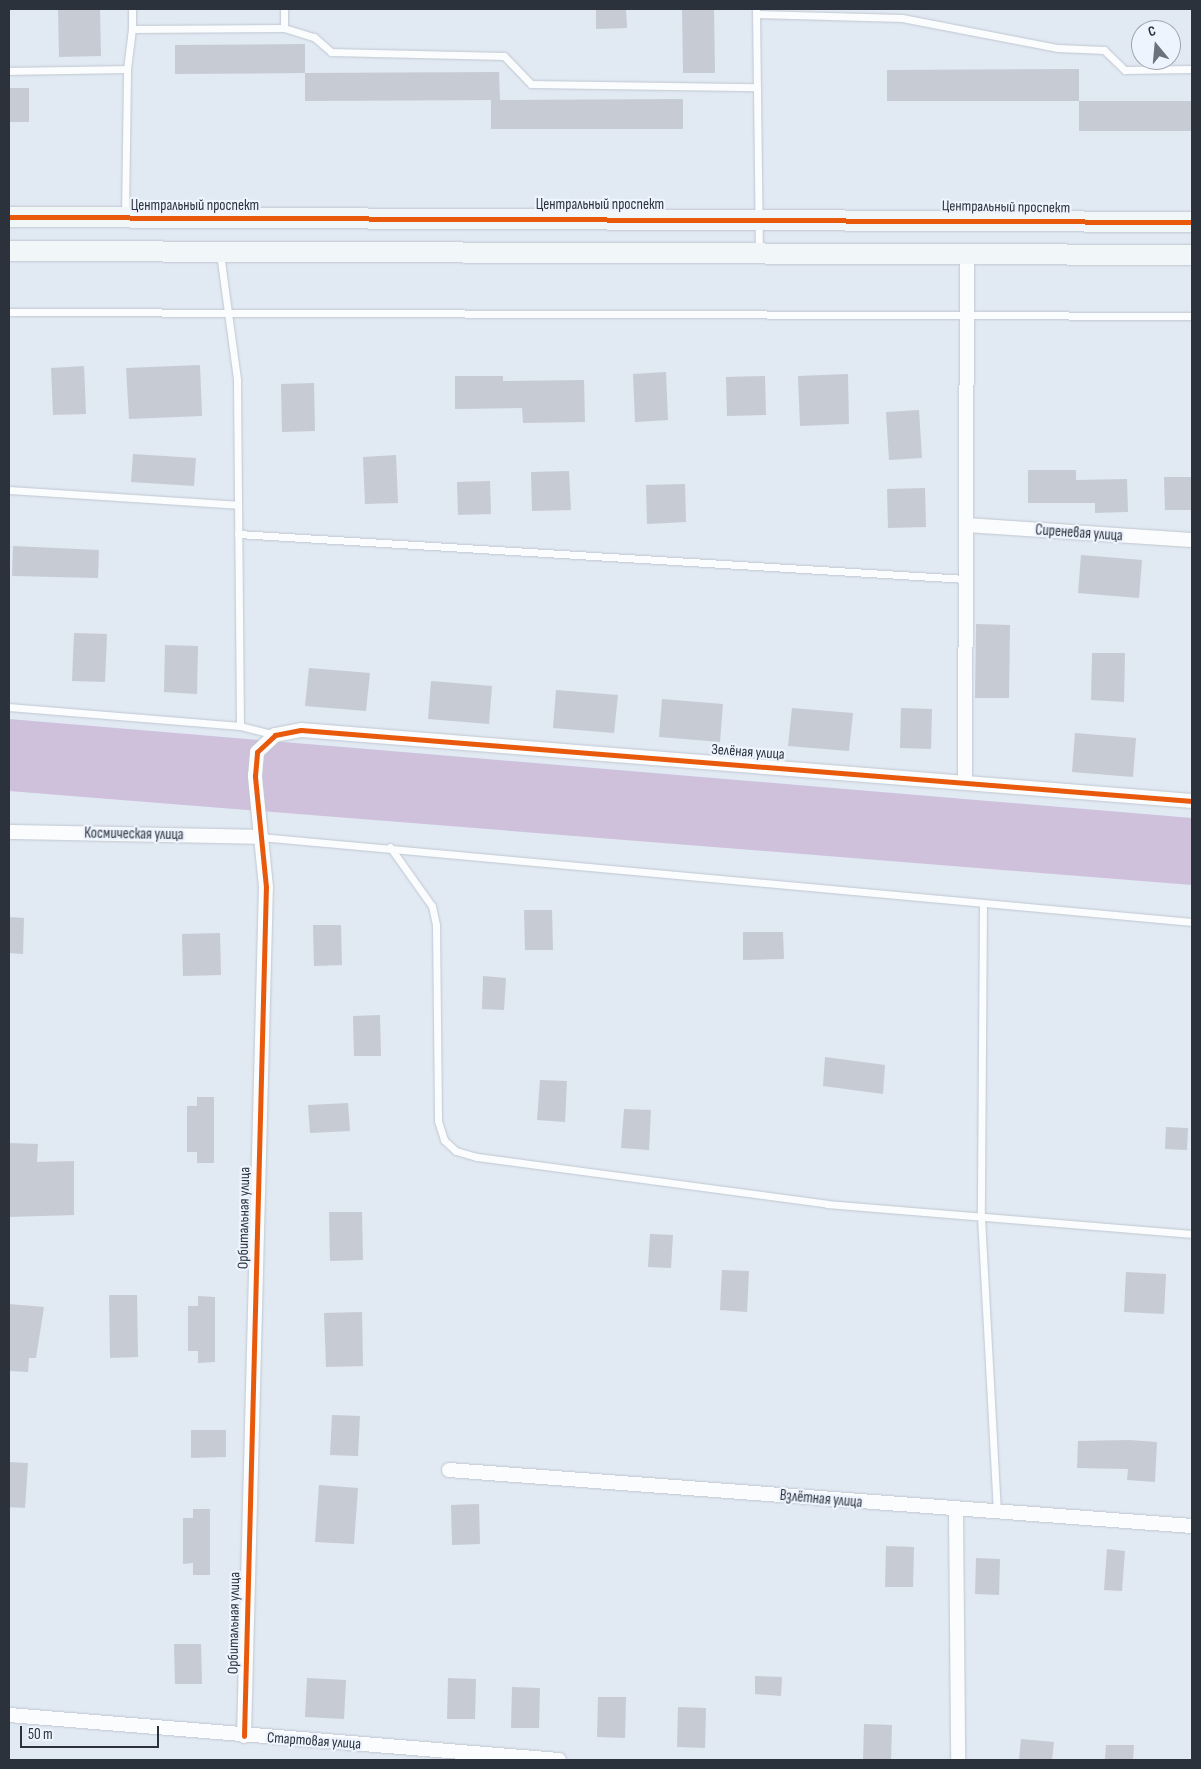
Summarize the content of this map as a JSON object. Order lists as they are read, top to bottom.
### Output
{
  "streets": {
    "street": [
      "Центральный проспект",
      "Сиреневая улица",
      "Зелёная улица",
      "Космическая улица",
      "Орбитальная улица",
      "Взлётная улица",
      "Стартовая улица"
    ]
  },
  "crossings": [
    ["Зелёная улица", "Орбитальная улица"],
    ["Космическая улица", "Орбитальная улица"],
    ["Орбитальная улица", "Стартовая улица"]
  ],
  "scale_bar": "50 m",
  "north": "top"
}
